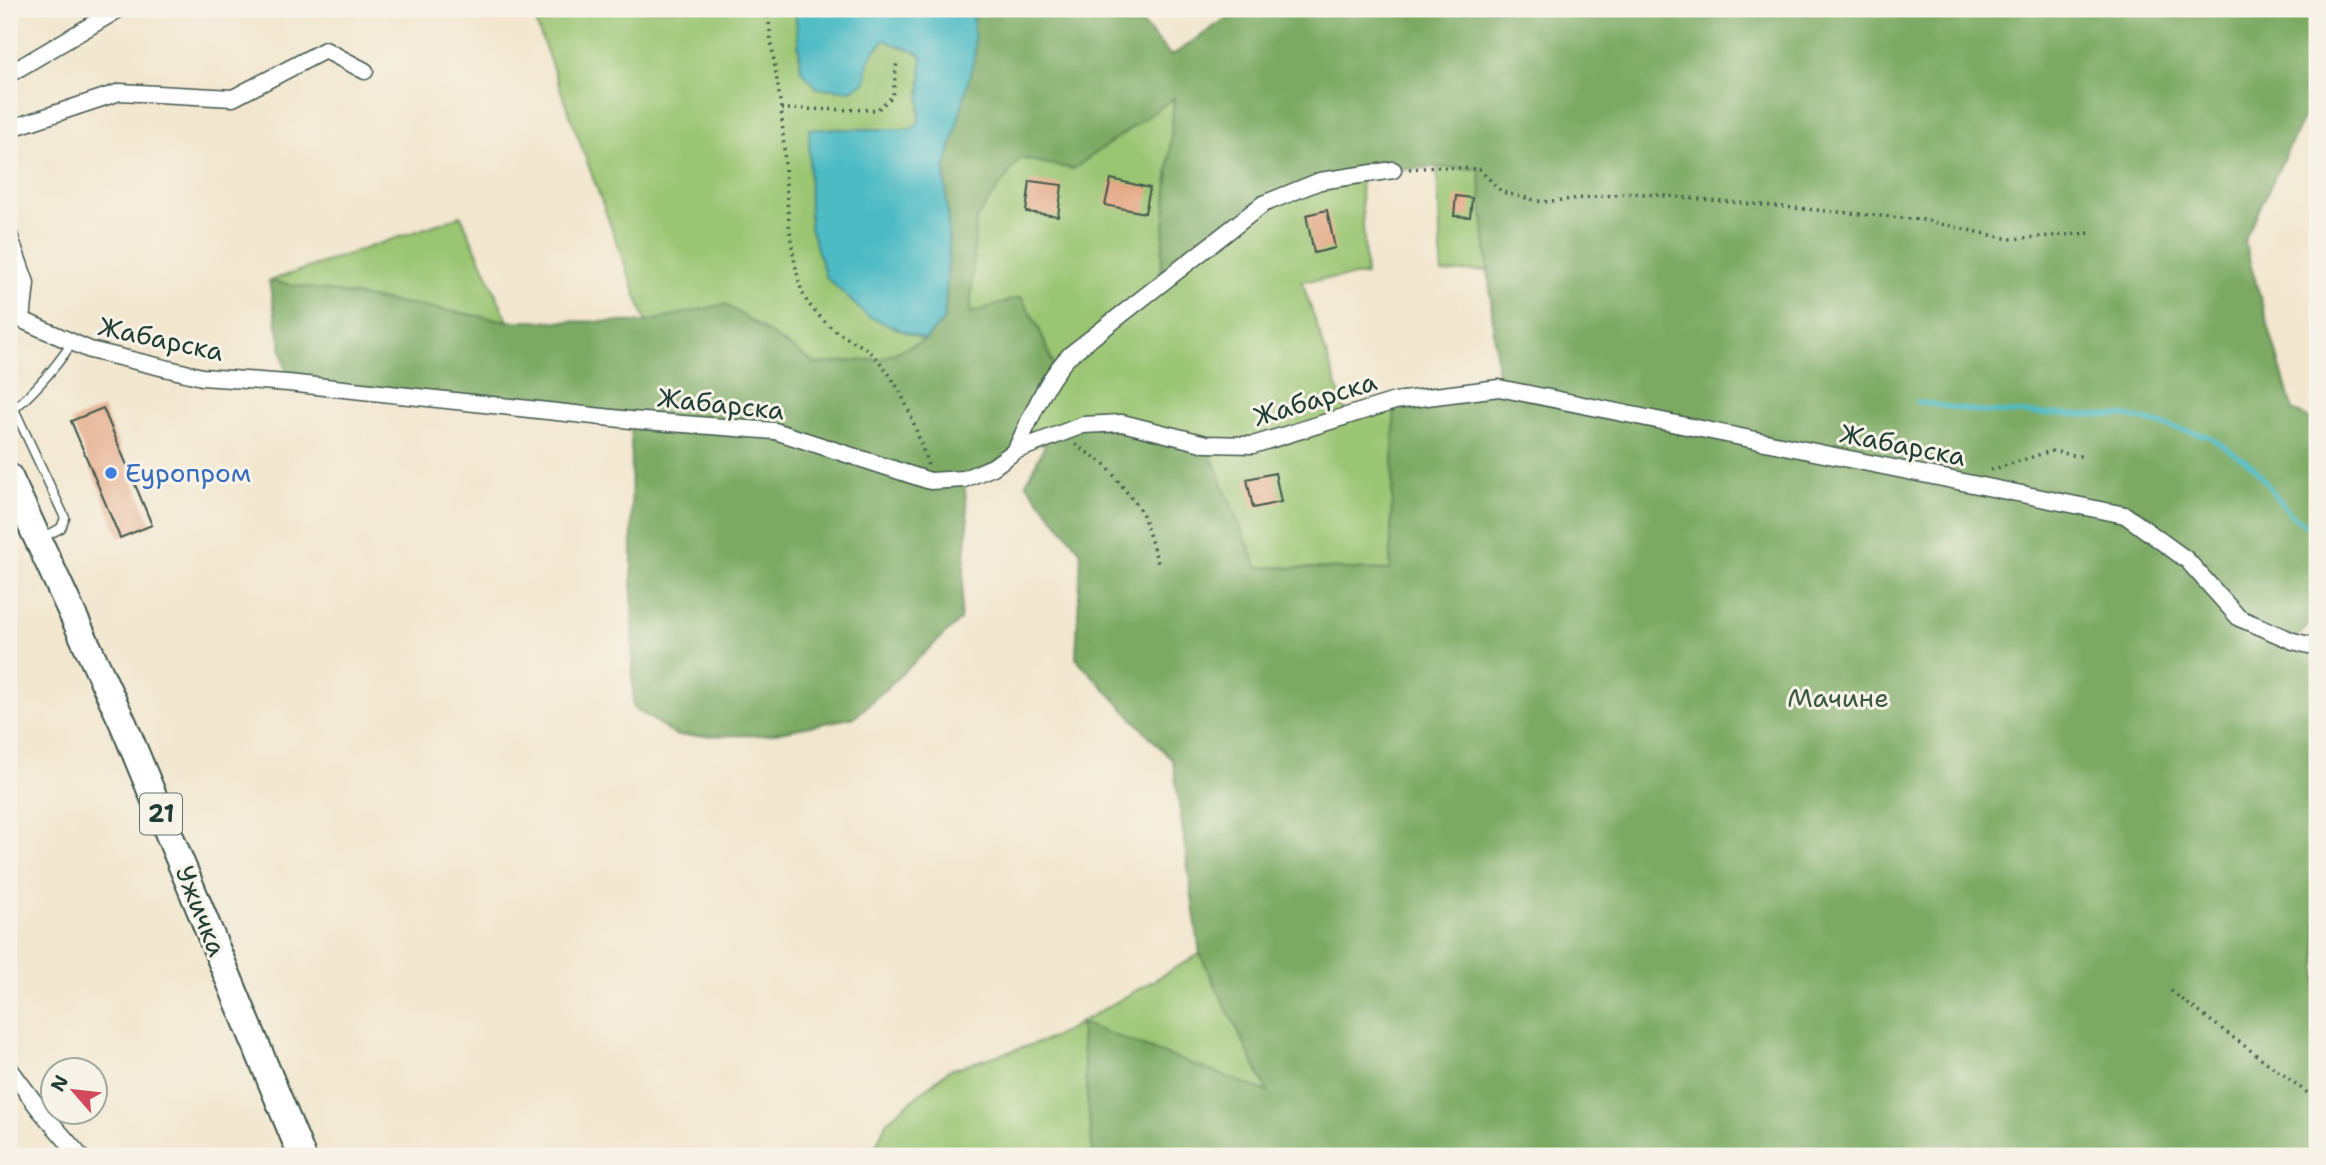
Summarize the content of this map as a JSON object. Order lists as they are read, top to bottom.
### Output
{
  "streets": {
    "main road": ["21", "Ужичка"],
    "street": ["Жабарска"]
  },
  "parks": ["Мачине"],
  "places": ["Еуропром"],
  "north": "top left"
}
